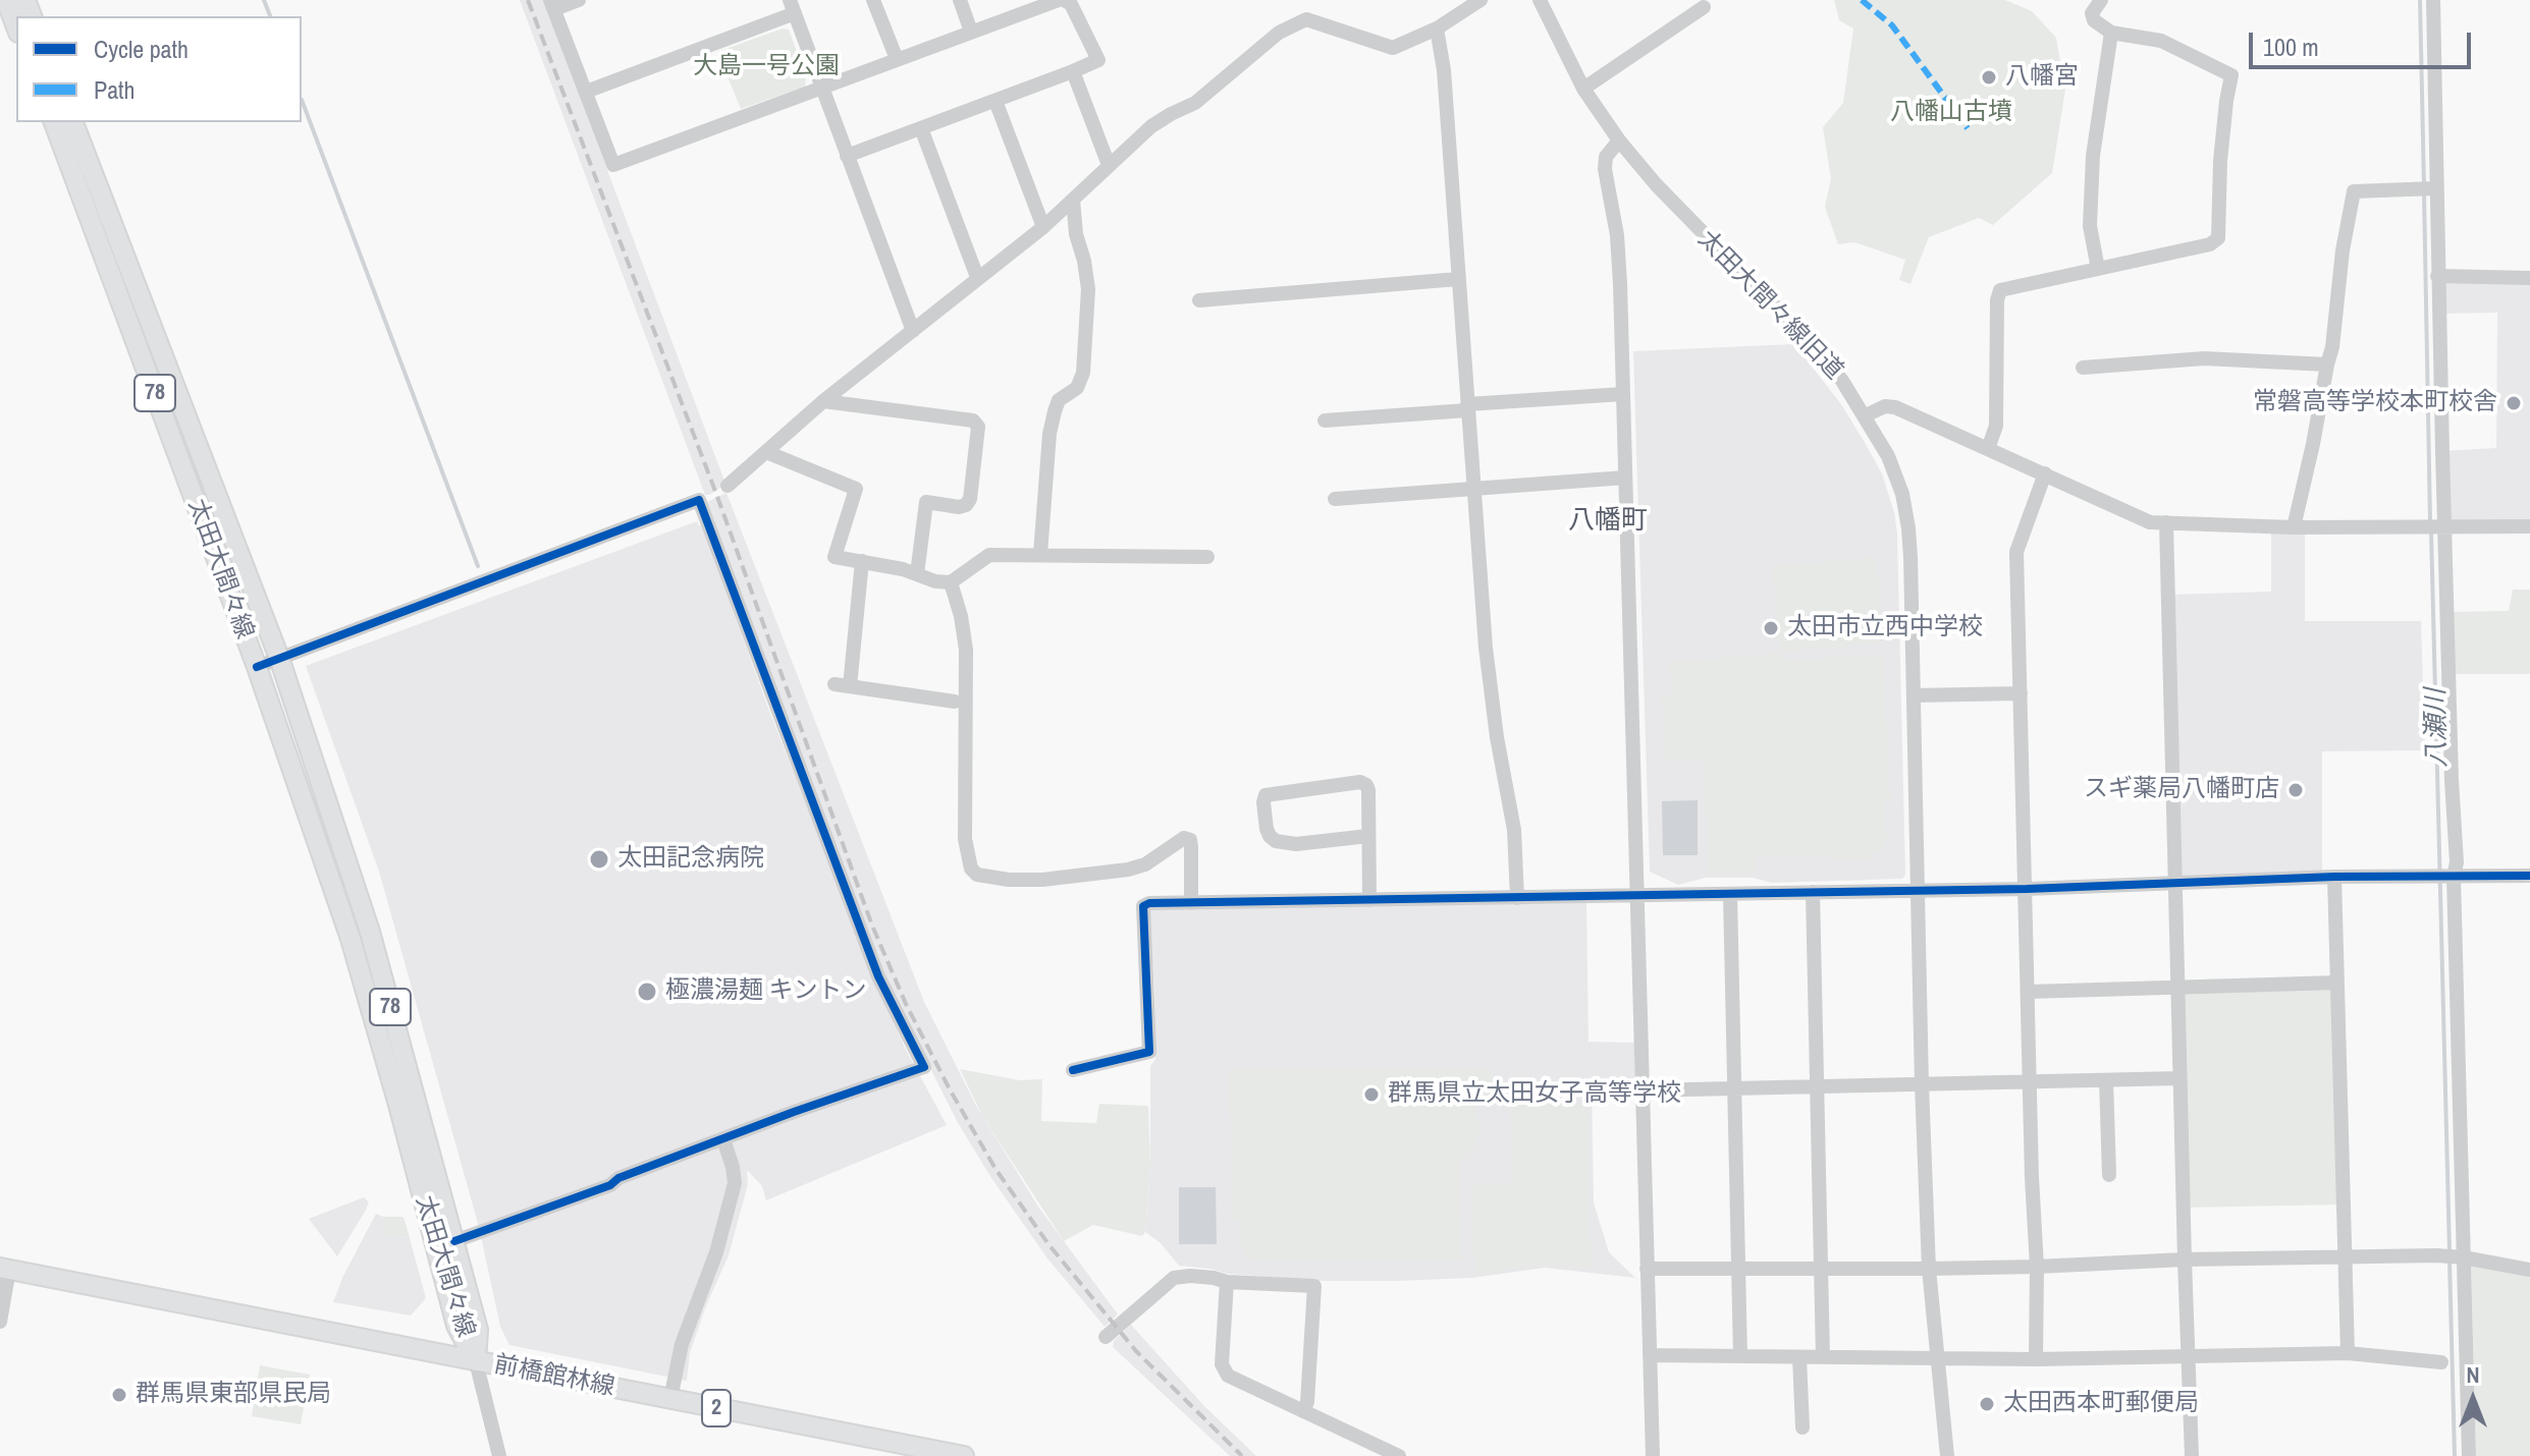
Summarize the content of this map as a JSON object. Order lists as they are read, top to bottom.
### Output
{
  "streets": {
    "main road": [
      "78",
      "太田大間々線",
      "前橋館林線",
      "2"
    ],
    "street": ["太田大間々線旧道"]
  },
  "crossings": [
    ["太田大間々線", "前橋館林線"]
  ],
  "districts": ["八幡町"],
  "water": ["八瀬川"],
  "parks": ["大島一号公園", "八幡山古墳"],
  "places": [
    "八幡宮",
    "常磐高等学校本町校舎",
    "太田市立西中学校",
    "スギ薬局八幡町店",
    "太田記念病院",
    "極濃湯麺 キントン",
    "群馬県立太田女子高等学校",
    "群馬県東部県民局",
    "太田西本町郵便局"
  ],
  "legend": ["Cycle path", "Path"],
  "scale_bar": "100 m",
  "north": "top"
}
